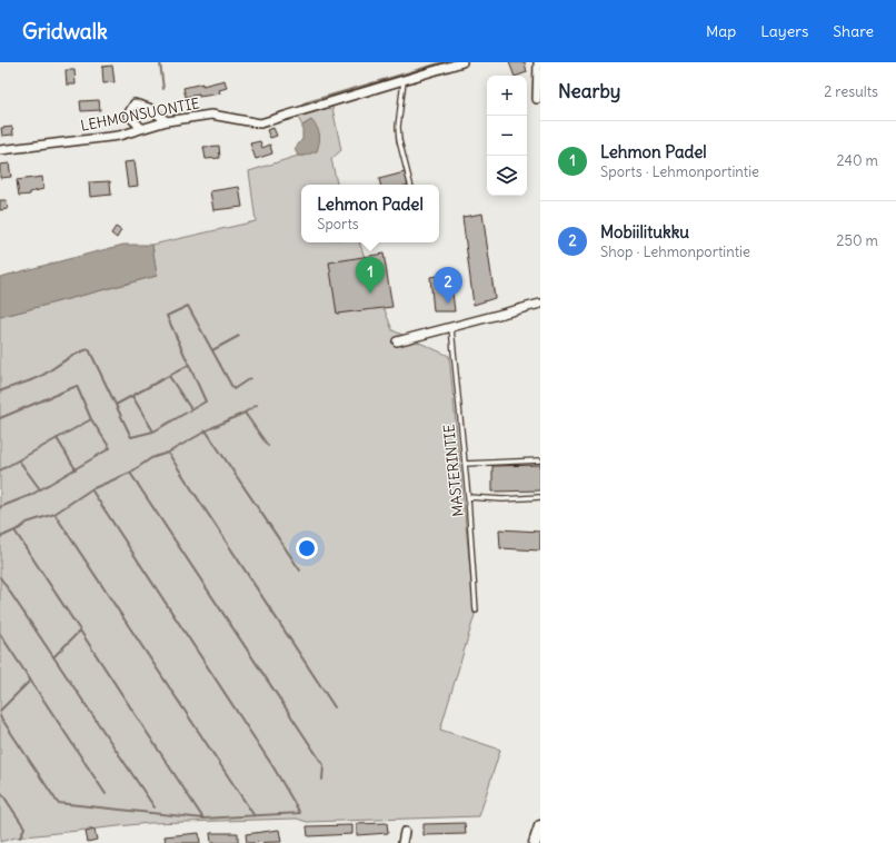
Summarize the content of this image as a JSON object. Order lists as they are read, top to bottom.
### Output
{
  "streets": {
    "street": ["LEHMONSUONTIE"],
    "lane": ["MASTERINTIE"]
  },
  "page": {
    "header": "Gridwalk",
    "nav": ["Map", "Layers", "Share"],
    "heading": ["Nearby", "2 results"],
    "map_buttons": ["+", "−"],
    "list": [
      {
        "mark": "1",
        "name": "Lehmon Padel",
        "note": "Sports · Lehmonportintie",
        "value": "240 m"
      },
      {
        "mark": "2",
        "name": "Mobiilitukku",
        "note": "Shop · Lehmonportintie",
        "value": "250 m"
      }
    ],
    "popup": ["Lehmon Padel", "Sports"],
    "pins": ["1", "2"]
  }
}
